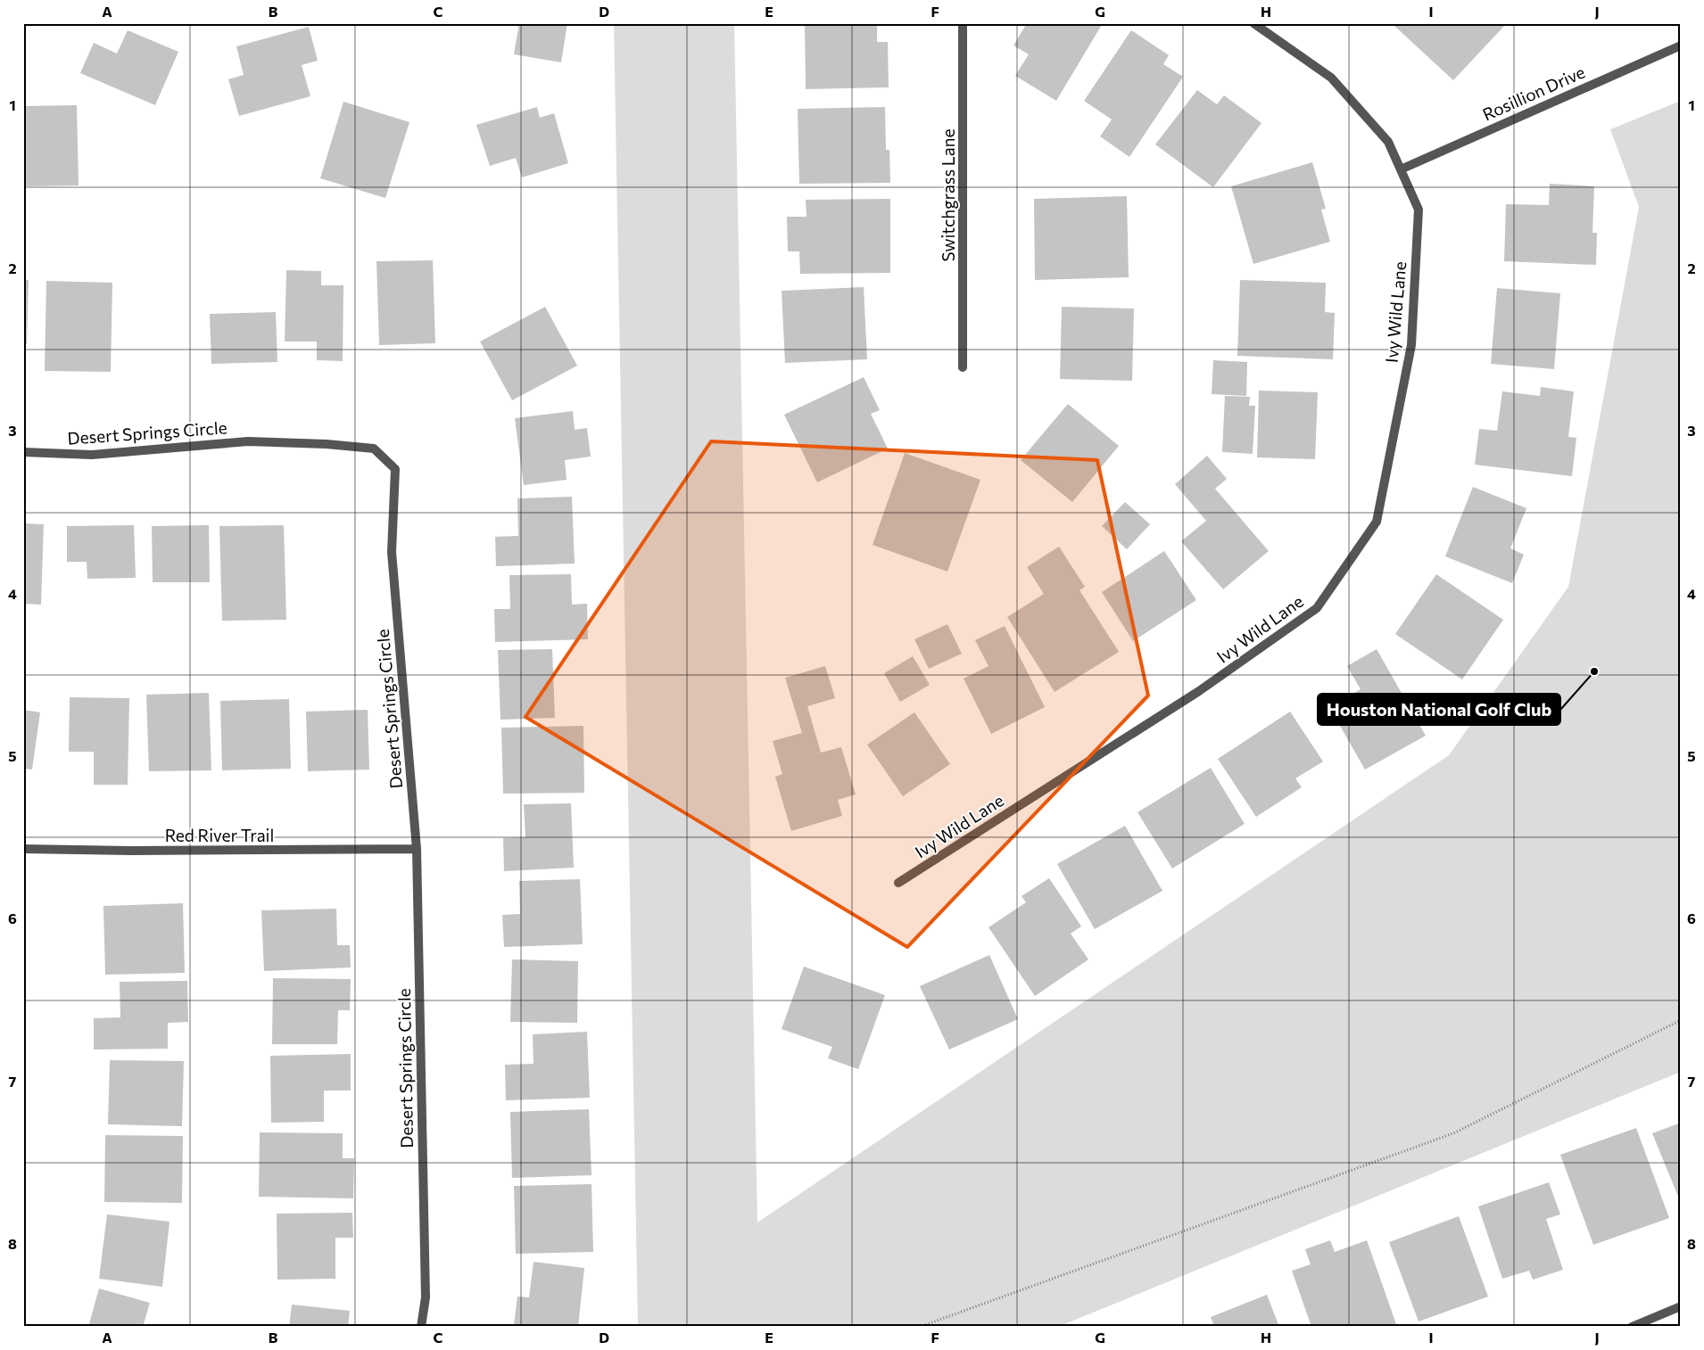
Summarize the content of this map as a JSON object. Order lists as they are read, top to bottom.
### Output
{
  "streets": {
    "street": [
      "Rosillion Drive",
      "Switchgrass Lane",
      "Ivy Wild Lane",
      "Desert Springs Circle",
      "Red River Trail"
    ]
  },
  "crossings": [
    ["Rosillion Drive", "Ivy Wild Lane"],
    ["Desert Springs Circle", "Red River Trail"]
  ],
  "places": ["Houston National Golf Club"],
  "grid": {
    "columns": [
      "A",
      "B",
      "C",
      "D",
      "E",
      "F",
      "G",
      "H",
      "I",
      "J"
    ],
    "rows": [
      "1",
      "2",
      "3",
      "4",
      "5",
      "6",
      "7",
      "8"
    ]
  }
}
